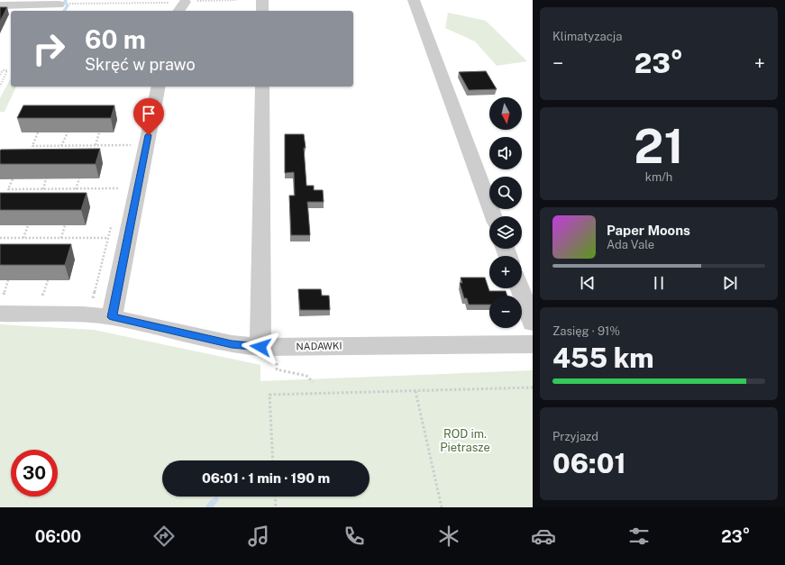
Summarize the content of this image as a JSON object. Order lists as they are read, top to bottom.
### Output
{
  "streets": {
    "street": ["NADAWKI"]
  },
  "parks": ["ROD im. Pietrasze"],
  "north": "bottom",
  "page": {
    "tile": [
      "Klimatyzacja",
      ["21", "km/h"],
      ["Zasięg · 91%", "455 km"],
      ["Przyjazd", "06:01"]
    ],
    "turn": ["60 m", "Skręć w prawo"],
    "heat": ["−", "23°", "+"],
    "map_buttons": ["+", "−"],
    "song": ["Paper Moons", "Ada Vale"],
    "limit": "30",
    "trip": "06:01 · 1 min · 190 m",
    "tabs": ["06:00", "23°"]
  }
}
